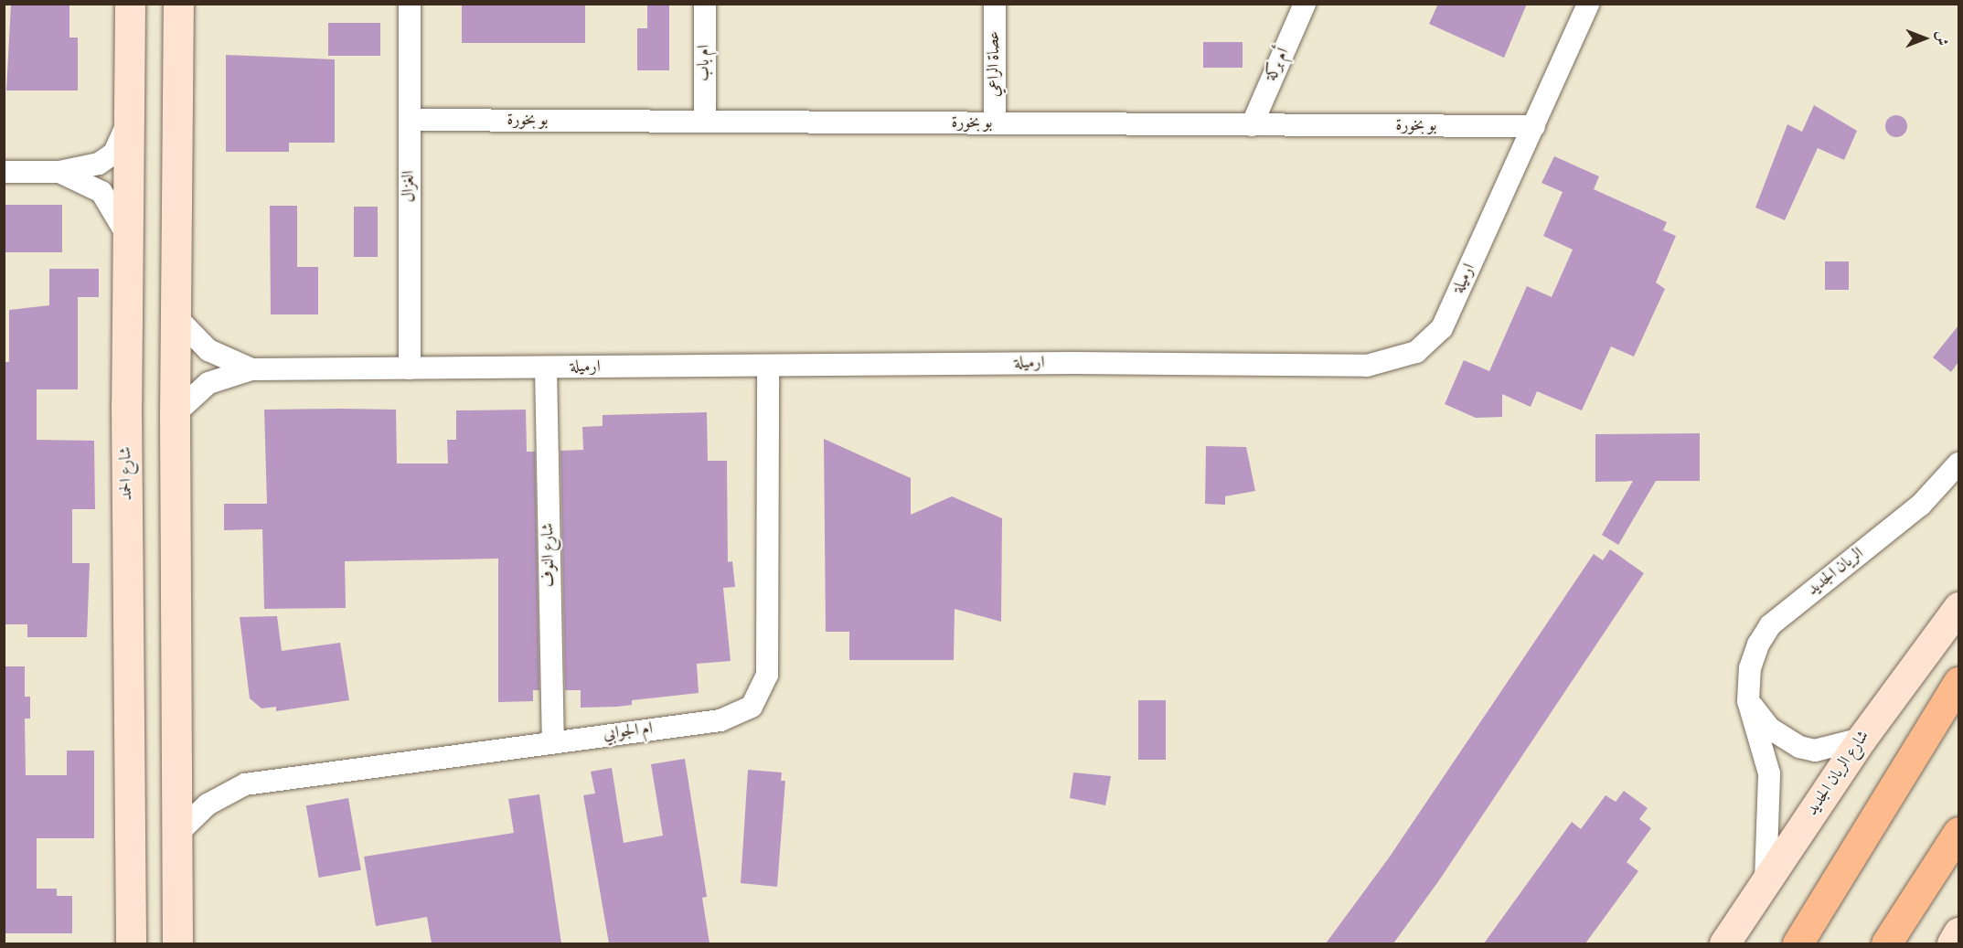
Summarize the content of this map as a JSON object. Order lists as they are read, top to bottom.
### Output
{
  "streets": {
    "street": [
      "ام باب",
      "عصاة الراعي",
      "أم بركة",
      "بو بخورة",
      "الغزال",
      "ارميلة",
      "شارع الحمد",
      "شارع النوف",
      "الريان الجديد",
      "ام الجوابي",
      "شارع الريان الجديد"
    ]
  },
  "crossings": [
    ["ام باب", "بو بخورة"],
    ["عصاة الراعي", "بو بخورة"],
    ["أم بركة", "بو بخورة"],
    ["بو بخورة", "الغزال"],
    ["بو بخورة", "ارميلة"],
    ["الغزال", "ارميلة"],
    ["ارميلة", "شارع النوف"],
    ["ارميلة", "ام الجوابي"],
    ["شارع النوف", "ام الجوابي"],
    ["الريان الجديد", "شارع الريان الجديد"]
  ],
  "north": "right"
}
